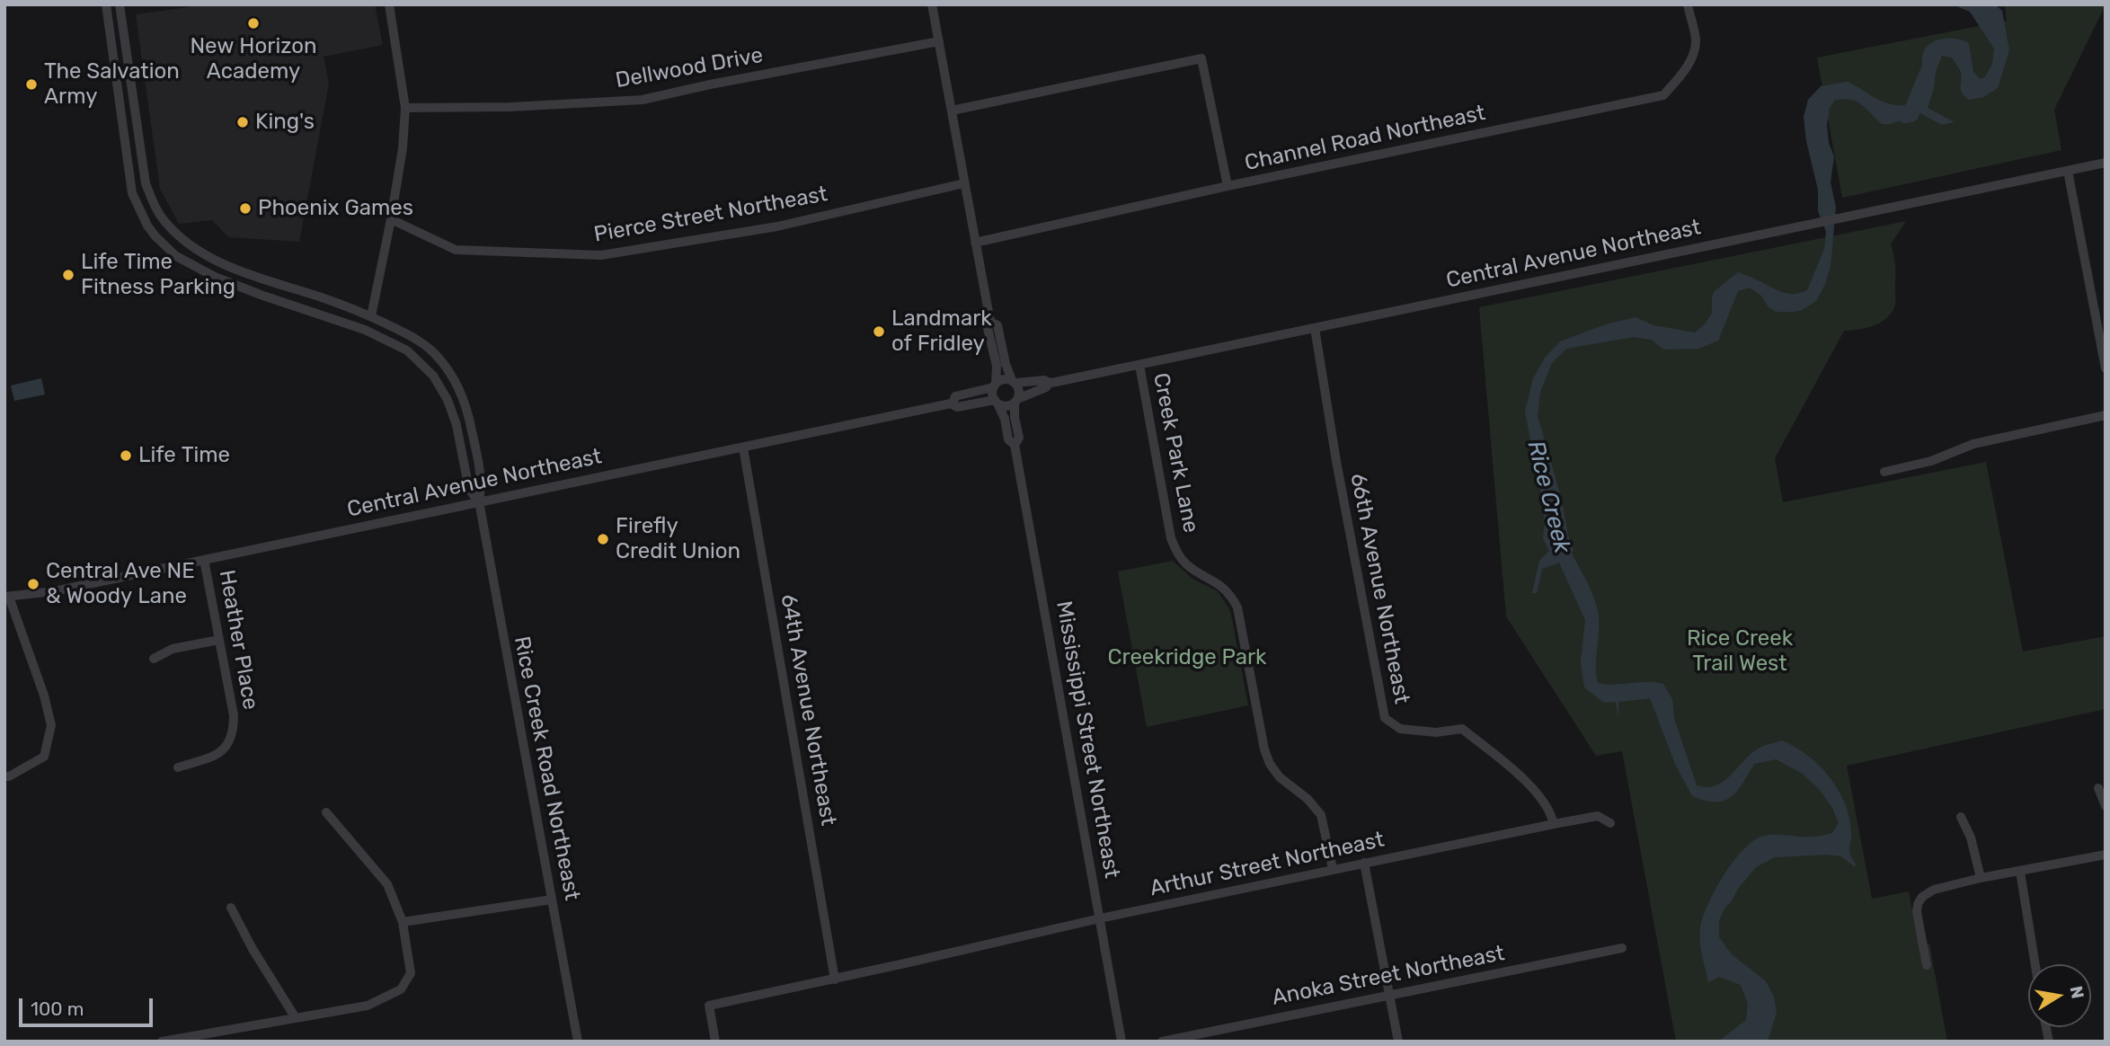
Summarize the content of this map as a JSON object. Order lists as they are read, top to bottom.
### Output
{
  "streets": {
    "street": [
      "Dellwood Drive",
      "Channel Road Northeast",
      "Pierce Street Northeast",
      "Central Avenue Northeast",
      "Creek Park Lane",
      "66th Avenue Northeast",
      "Heather Place",
      "64th Avenue Northeast",
      "Mississippi Street Northeast",
      "Rice Creek Road Northeast",
      "Arthur Street Northeast",
      "Anoka Street Northeast"
    ]
  },
  "crossings": [
    ["Central Avenue Northeast", "Creek Park Lane"],
    ["Central Avenue Northeast", "66th Avenue Northeast"],
    ["Central Avenue Northeast", "Heather Place"],
    ["Central Avenue Northeast", "64th Avenue Northeast"],
    ["Central Avenue Northeast", "Mississippi Street Northeast"],
    ["Central Avenue Northeast", "Rice Creek Road Northeast"],
    ["Creek Park Lane", "Arthur Street Northeast"],
    ["66th Avenue Northeast", "Arthur Street Northeast"],
    ["64th Avenue Northeast", "Arthur Street Northeast"],
    ["Mississippi Street Northeast", "Arthur Street Northeast"]
  ],
  "water": ["Rice Creek"],
  "parks": ["Rice Creek Trail West", "Creekridge Park"],
  "places": [
    "New Horizon Academy",
    "The Salvation Army",
    "King's",
    "Phoenix Games",
    "Life Time Fitness Parking",
    "Landmark of Fridley",
    "Life Time",
    "Firefly Credit Union",
    "Central Ave NE & Woody Lane"
  ],
  "scale_bar": "100 m",
  "north": "right"
}
